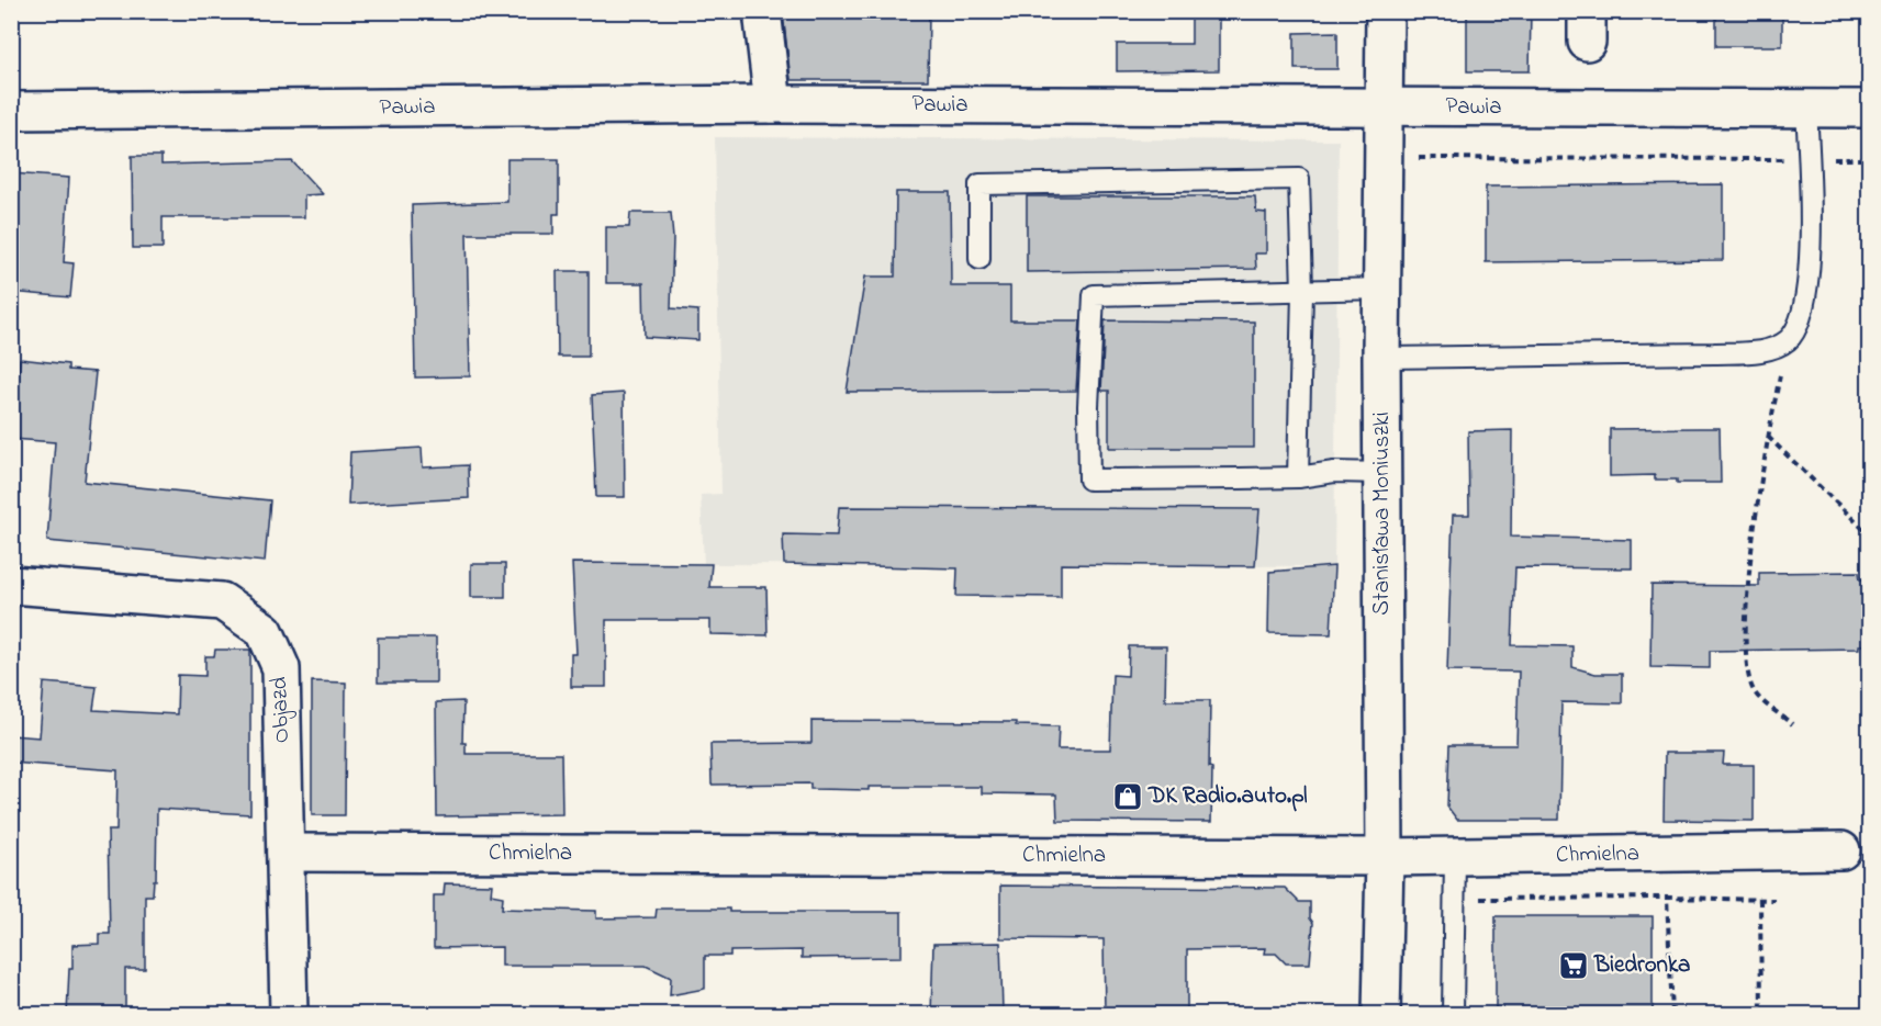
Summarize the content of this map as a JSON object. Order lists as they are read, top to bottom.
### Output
{
  "streets": {
    "street": [
      "Pawia",
      "Stanisława Moniuszki",
      "Objazd",
      "Chmielna"
    ]
  },
  "crossings": [
    ["Pawia", "Stanisława Moniuszki"],
    ["Stanisława Moniuszki", "Chmielna"],
    ["Objazd", "Chmielna"]
  ],
  "places": {
    "shop": ["DK Radio.auto.pl"],
    "supermarket": ["Biedronka"]
  }
}
